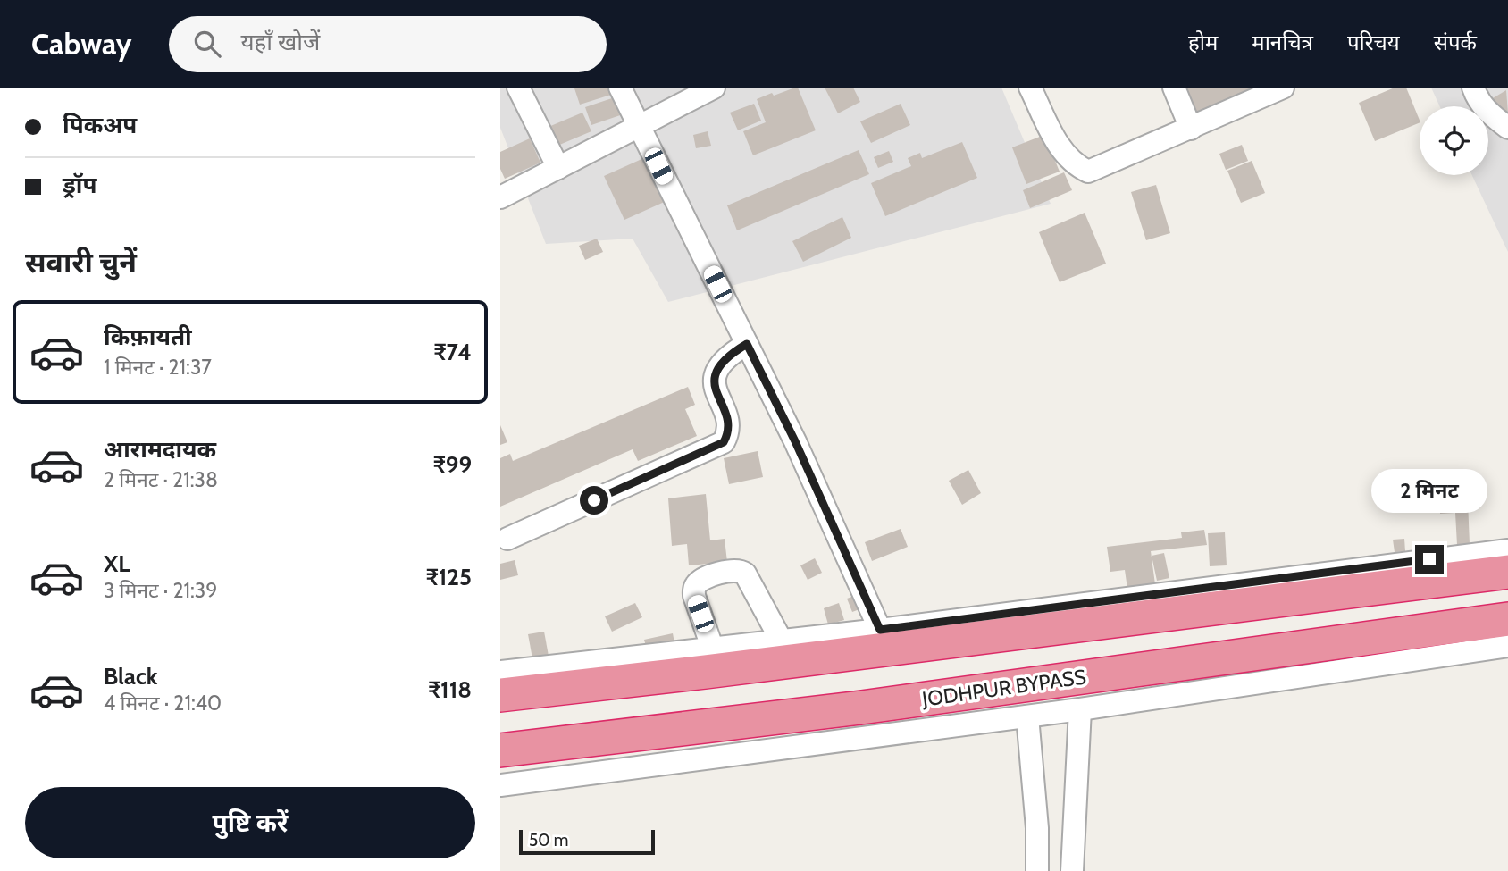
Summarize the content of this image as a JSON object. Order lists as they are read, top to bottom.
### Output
{
  "streets": {
    "highway": ["JODHPUR BYPASS"]
  },
  "scale_bar": "50 m",
  "page": {
    "header": "Cabway",
    "search": "यहाँ खोजें",
    "nav": [
      "होम",
      "मानचित्र",
      "परिचय",
      "संपर्क"
    ],
    "banner": ["पिकअप", "ड्रॉप"],
    "heading": "सवारी चुनें",
    "list": [
      {
        "name": "किफ़ायती",
        "note": "1 मिनट · 21:37",
        "value": "₹74"
      },
      {
        "name": "आरामदायक",
        "note": "2 मिनट · 21:38",
        "value": "₹99"
      },
      {
        "name": "XL",
        "note": "3 मिनट · 21:39",
        "value": "₹125"
      },
      {
        "name": "Black",
        "note": "4 मिनट · 21:40",
        "value": "₹118"
      }
    ],
    "bubble": "2 मिनट",
    "buttons": "पुष्टि करें",
    "scale": "50 m"
  }
}
